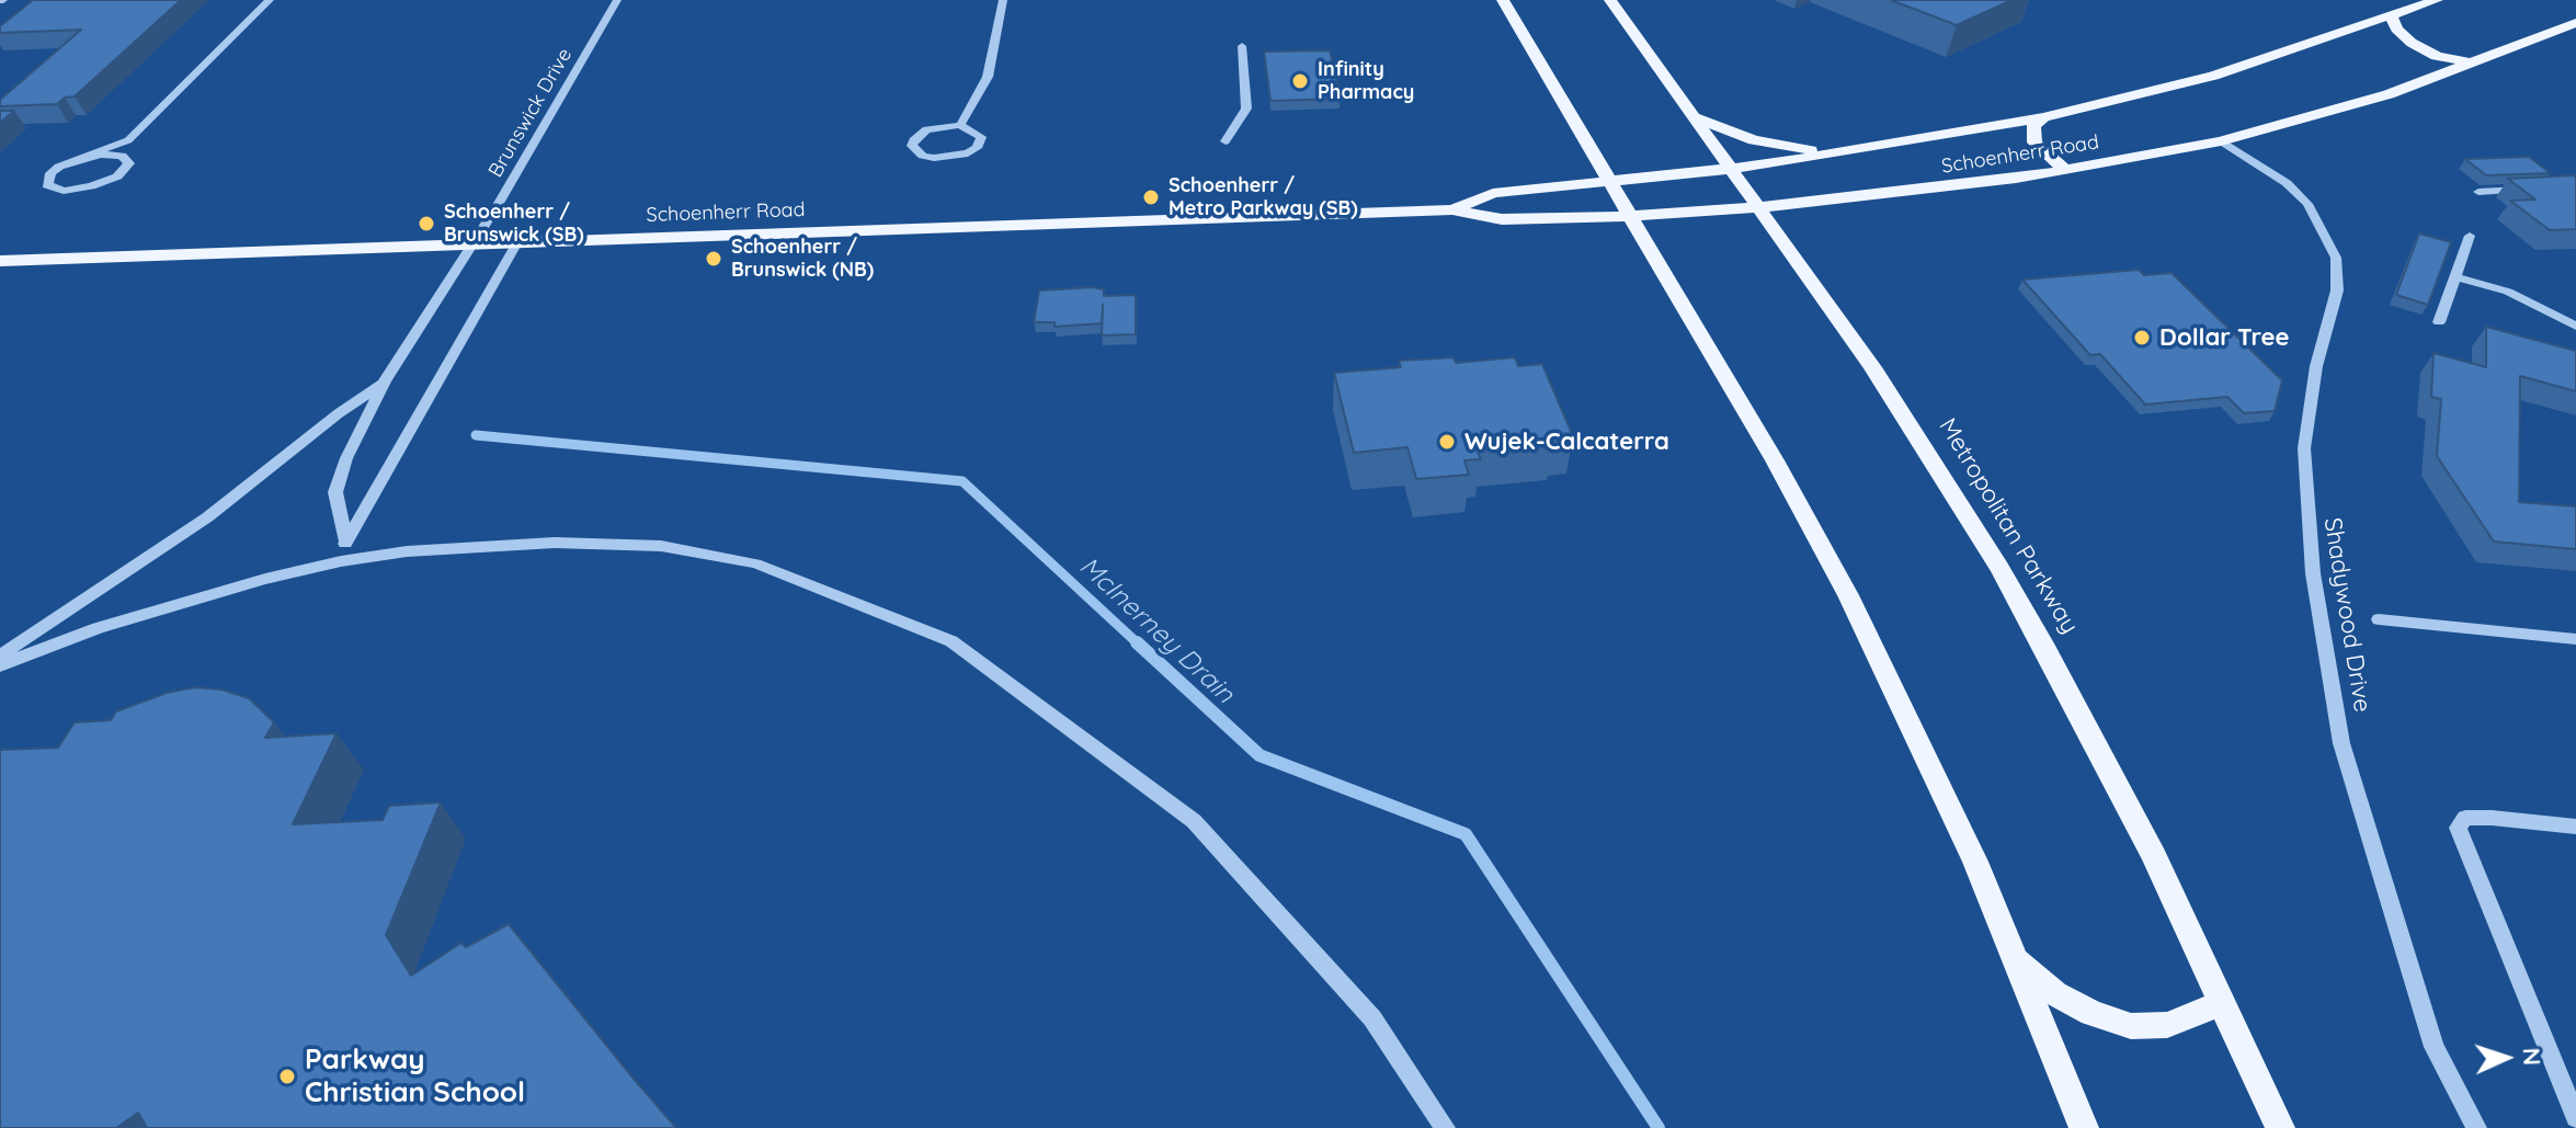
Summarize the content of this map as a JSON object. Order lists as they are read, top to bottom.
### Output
{
  "streets": {
    "main road": ["Schoenherr Road", "Metropolitan Parkway"],
    "street": ["Brunswick Drive", "Shadywood Drive"]
  },
  "crossings": [
    ["Brunswick Drive", "Schoenherr Road"],
    ["Schoenherr Road", "Metropolitan Parkway"],
    ["Schoenherr Road", "Shadywood Drive"]
  ],
  "water": ["McInerney Drain"],
  "places": [
    "Infinity Pharmacy",
    "Schoenherr / Metro Parkway (SB)",
    "Schoenherr / Brunswick (SB)",
    "Schoenherr / Brunswick (NB)",
    "Dollar Tree",
    "Wujek-Calcaterra",
    "Parkway Christian School"
  ],
  "north": "right"
}
